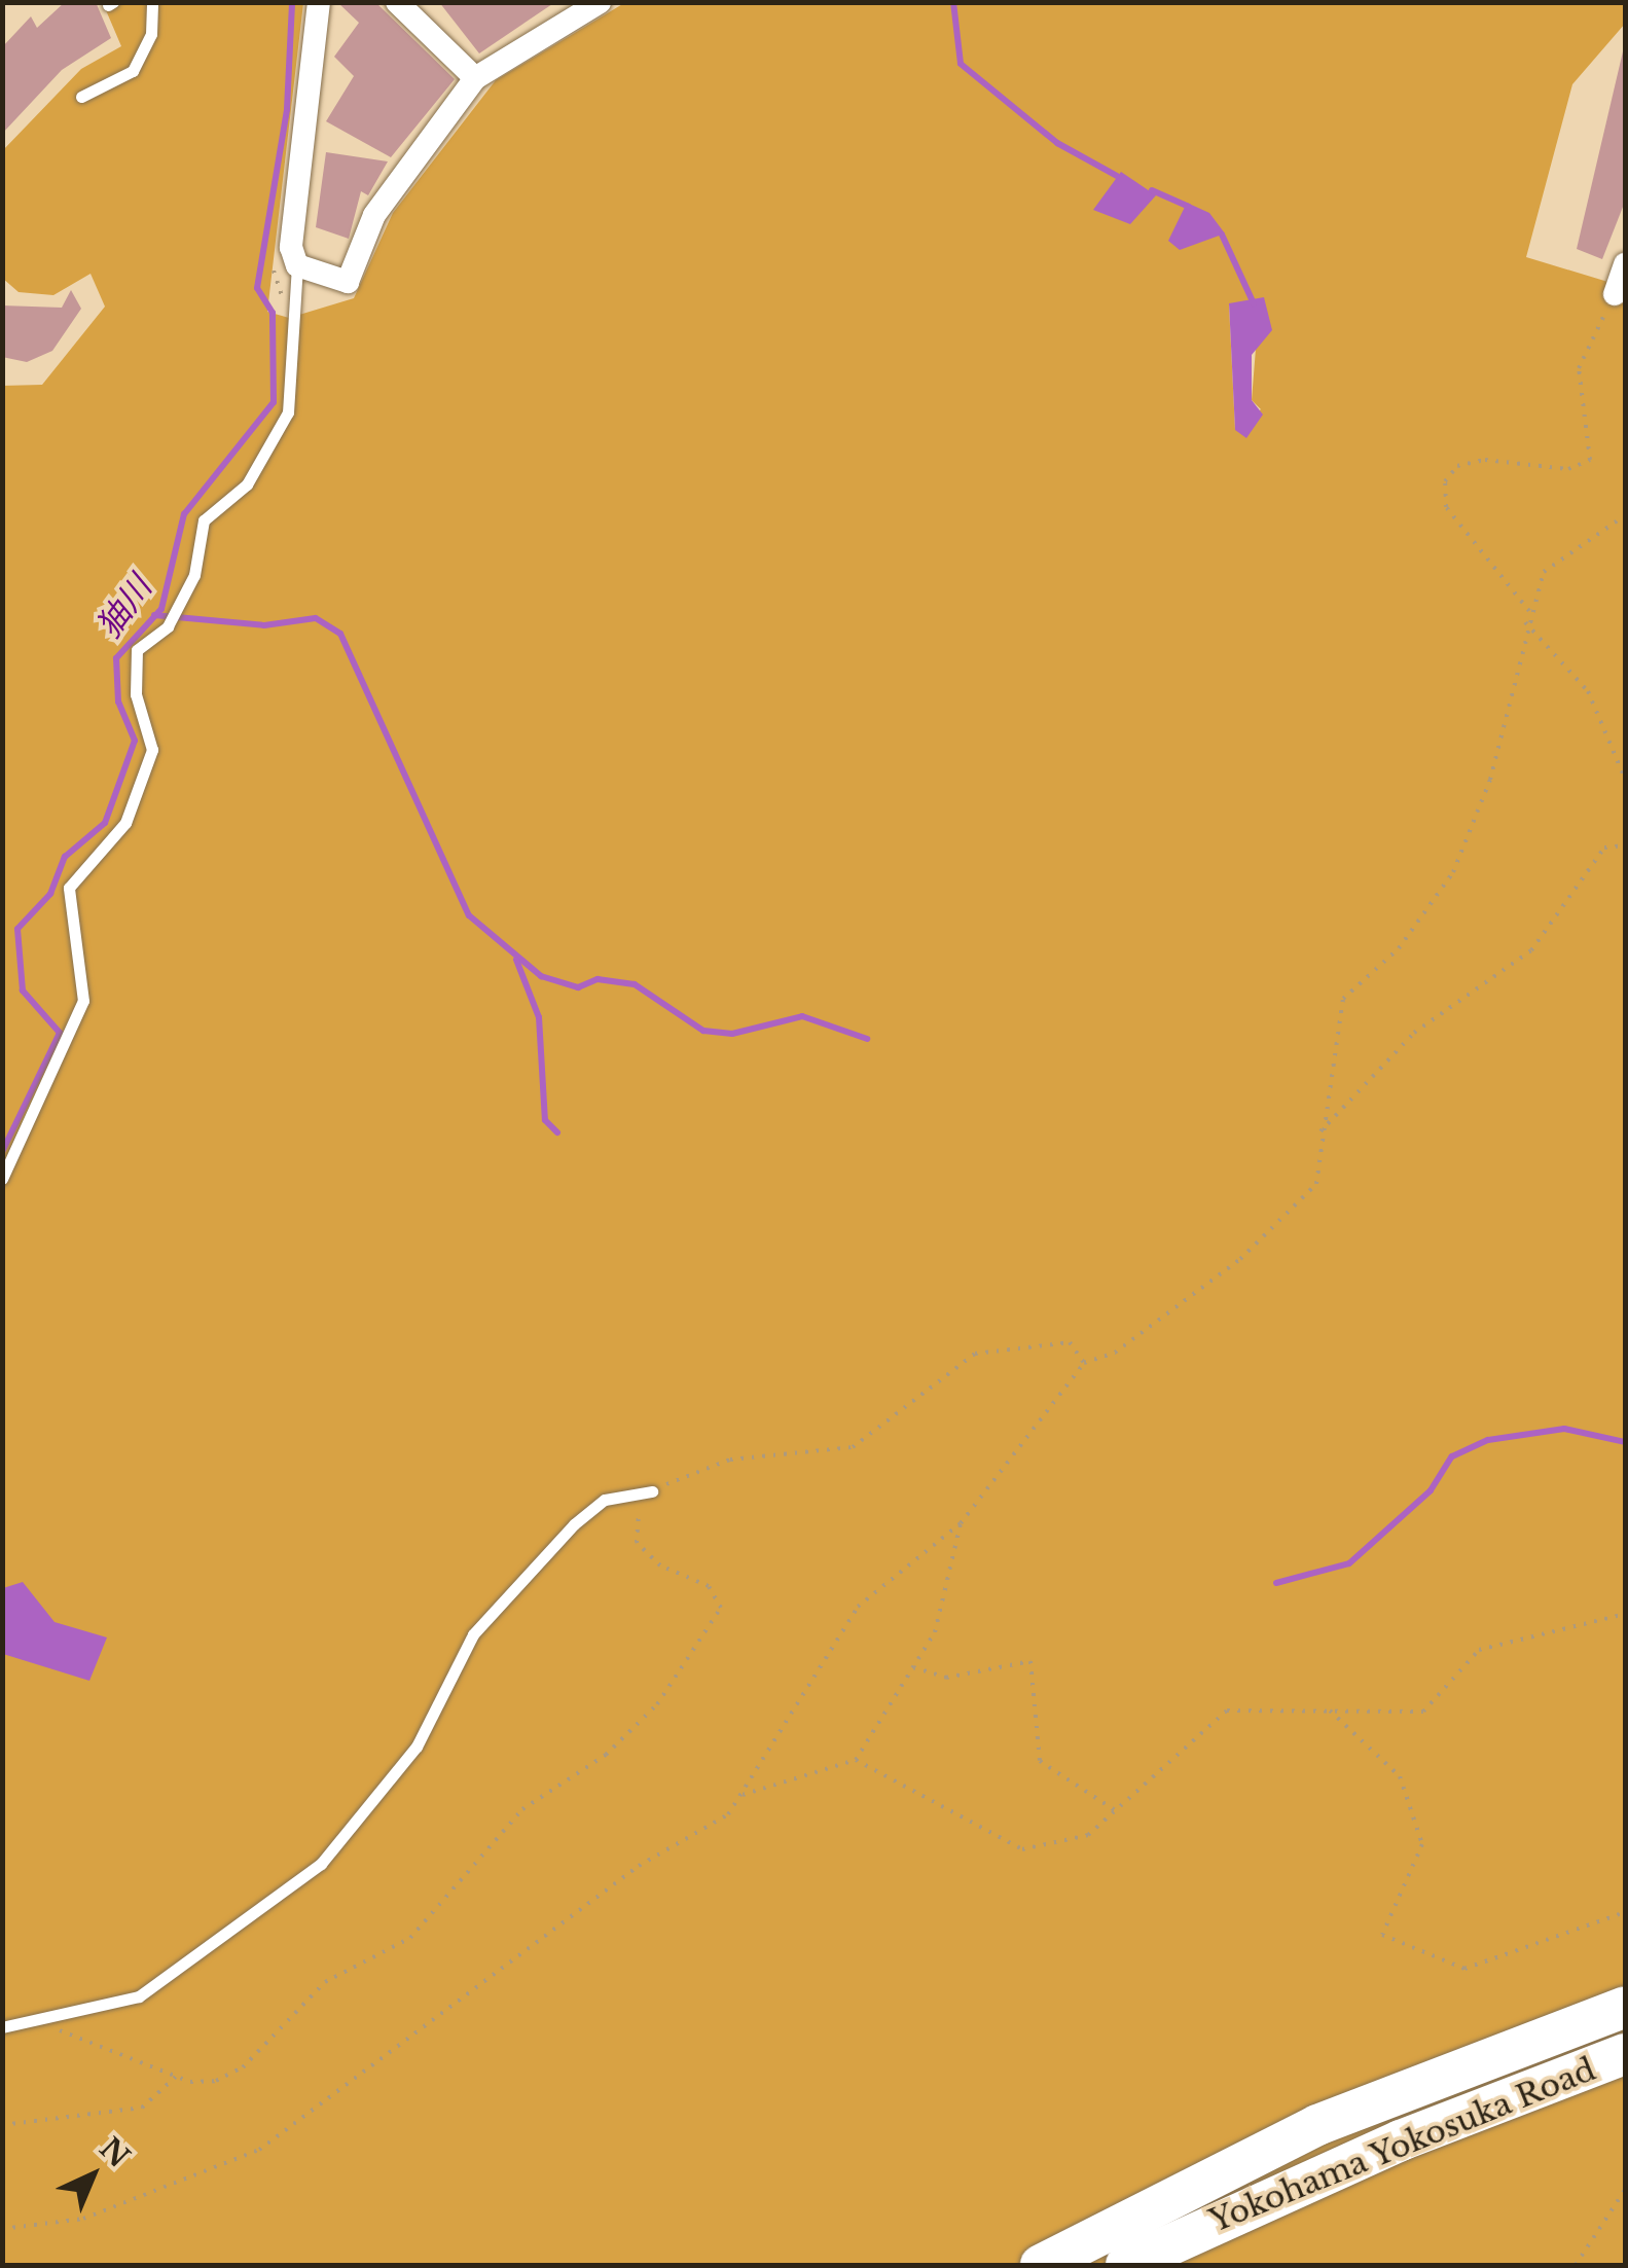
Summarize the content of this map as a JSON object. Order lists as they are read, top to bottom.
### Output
{
  "streets": {
    "highway": ["Yokohama Yokosuka Road"]
  },
  "water": ["㹨川"],
  "north": "top right"
}
